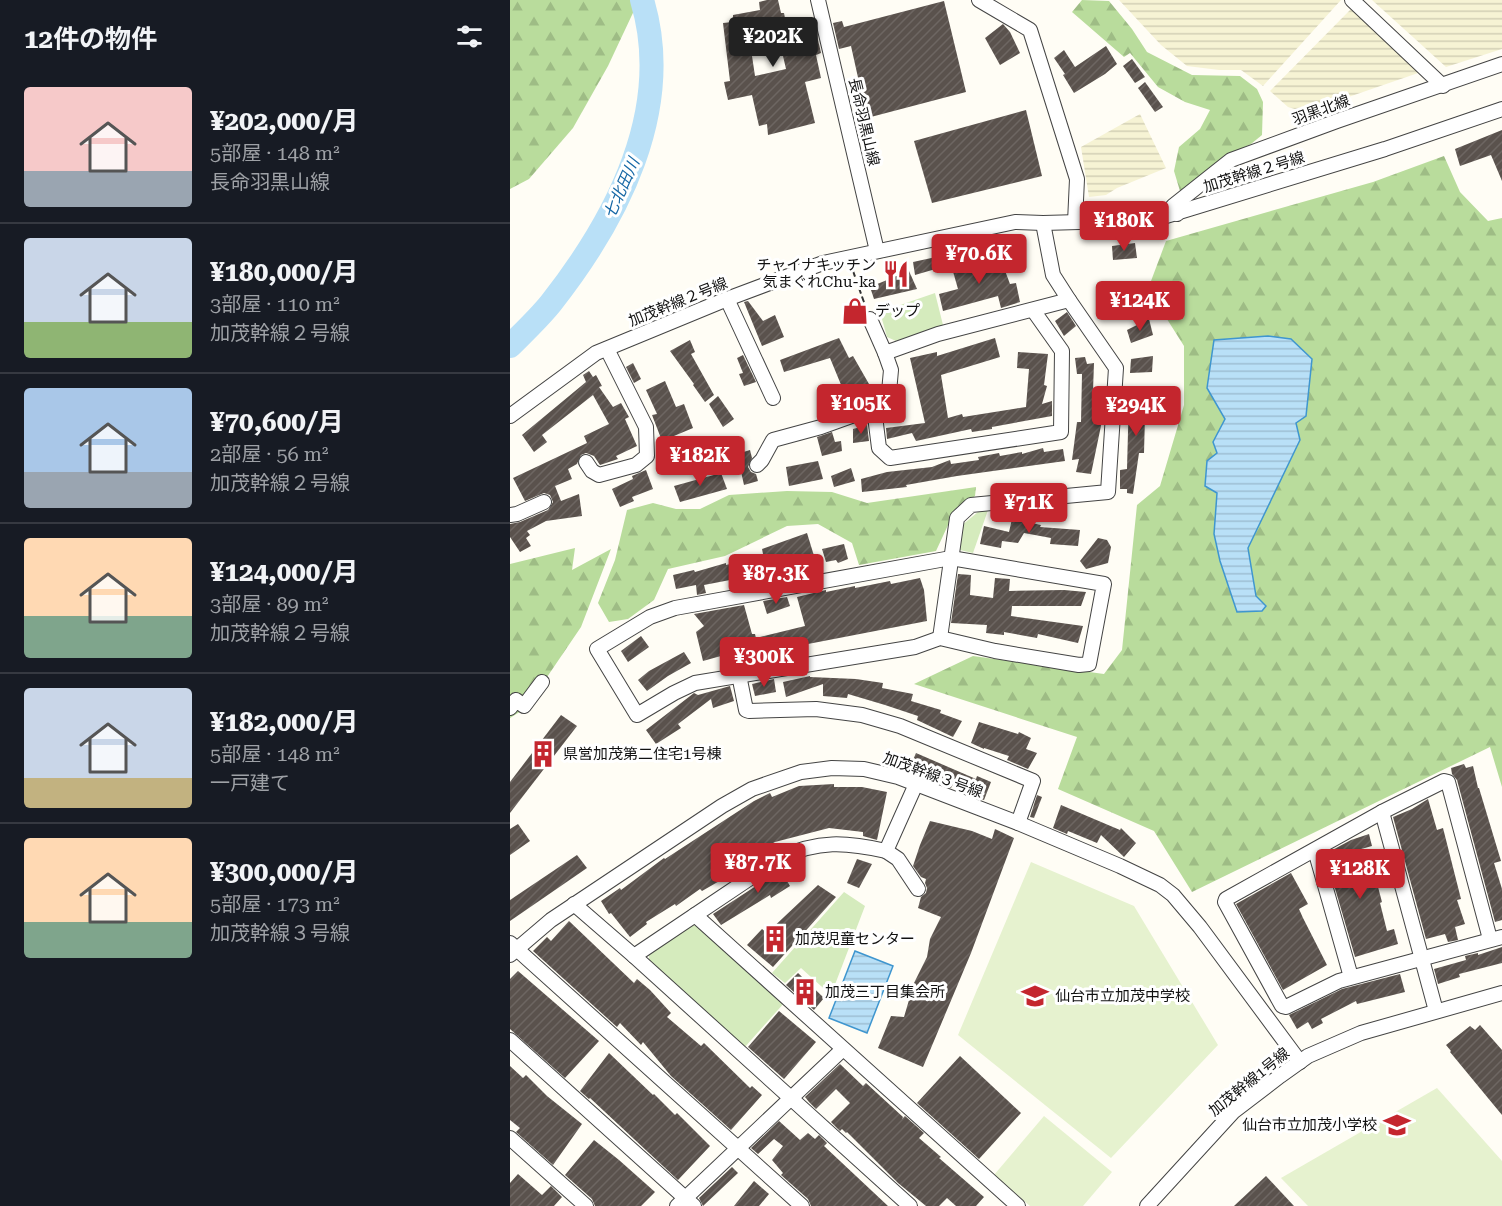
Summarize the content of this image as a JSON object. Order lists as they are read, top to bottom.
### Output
{
  "streets": {
    "street": [
      "羽黒北線",
      "長命羽黒山線",
      "加茂幹線２号線",
      "加茂幹線３号線",
      "加茂幹線1号線"
    ]
  },
  "crossings": [
    ["羽黒北線", "加茂幹線２号線"],
    ["長命羽黒山線", "加茂幹線２号線"],
    ["加茂幹線３号線", "加茂幹線1号線"]
  ],
  "water": ["七北田川"],
  "places": {
    "restaurant": ["チャイナキッチン 気まぐれChu-ka"],
    "shop": ["デップ"],
    "building": ["県営加茂第二住宅1号棟", "加茂児童センター", "加茂三丁目集会所"],
    "school or university": ["仙台市立加茂中学校", "仙台市立加茂小学校"]
  },
  "page": {
    "heading": "12件の物件",
    "price": [
      "¥202K",
      "¥180K",
      "¥70.6K",
      "¥124K",
      "¥105K",
      "¥294K",
      "¥182K",
      "¥71K",
      "¥87.3K",
      "¥300K",
      "¥87.7K",
      "¥128K"
    ],
    "list": [
      {
        "name": "¥202,000/月",
        "note": "5部屋 · 148 m² · 長命羽黒山線"
      },
      {
        "name": "¥180,000/月",
        "note": "3部屋 · 110 m² · 加茂幹線２号線"
      },
      {
        "name": "¥70,600/月",
        "note": "2部屋 · 56 m² · 加茂幹線２号線"
      },
      {
        "name": "¥124,000/月",
        "note": "3部屋 · 89 m² · 加茂幹線２号線"
      },
      {
        "name": "¥182,000/月",
        "note": "5部屋 · 148 m² · 一戸建て"
      },
      {
        "name": "¥300,000/月",
        "note": "5部屋 · 173 m² · 加茂幹線３号線"
      }
    ]
  }
}
